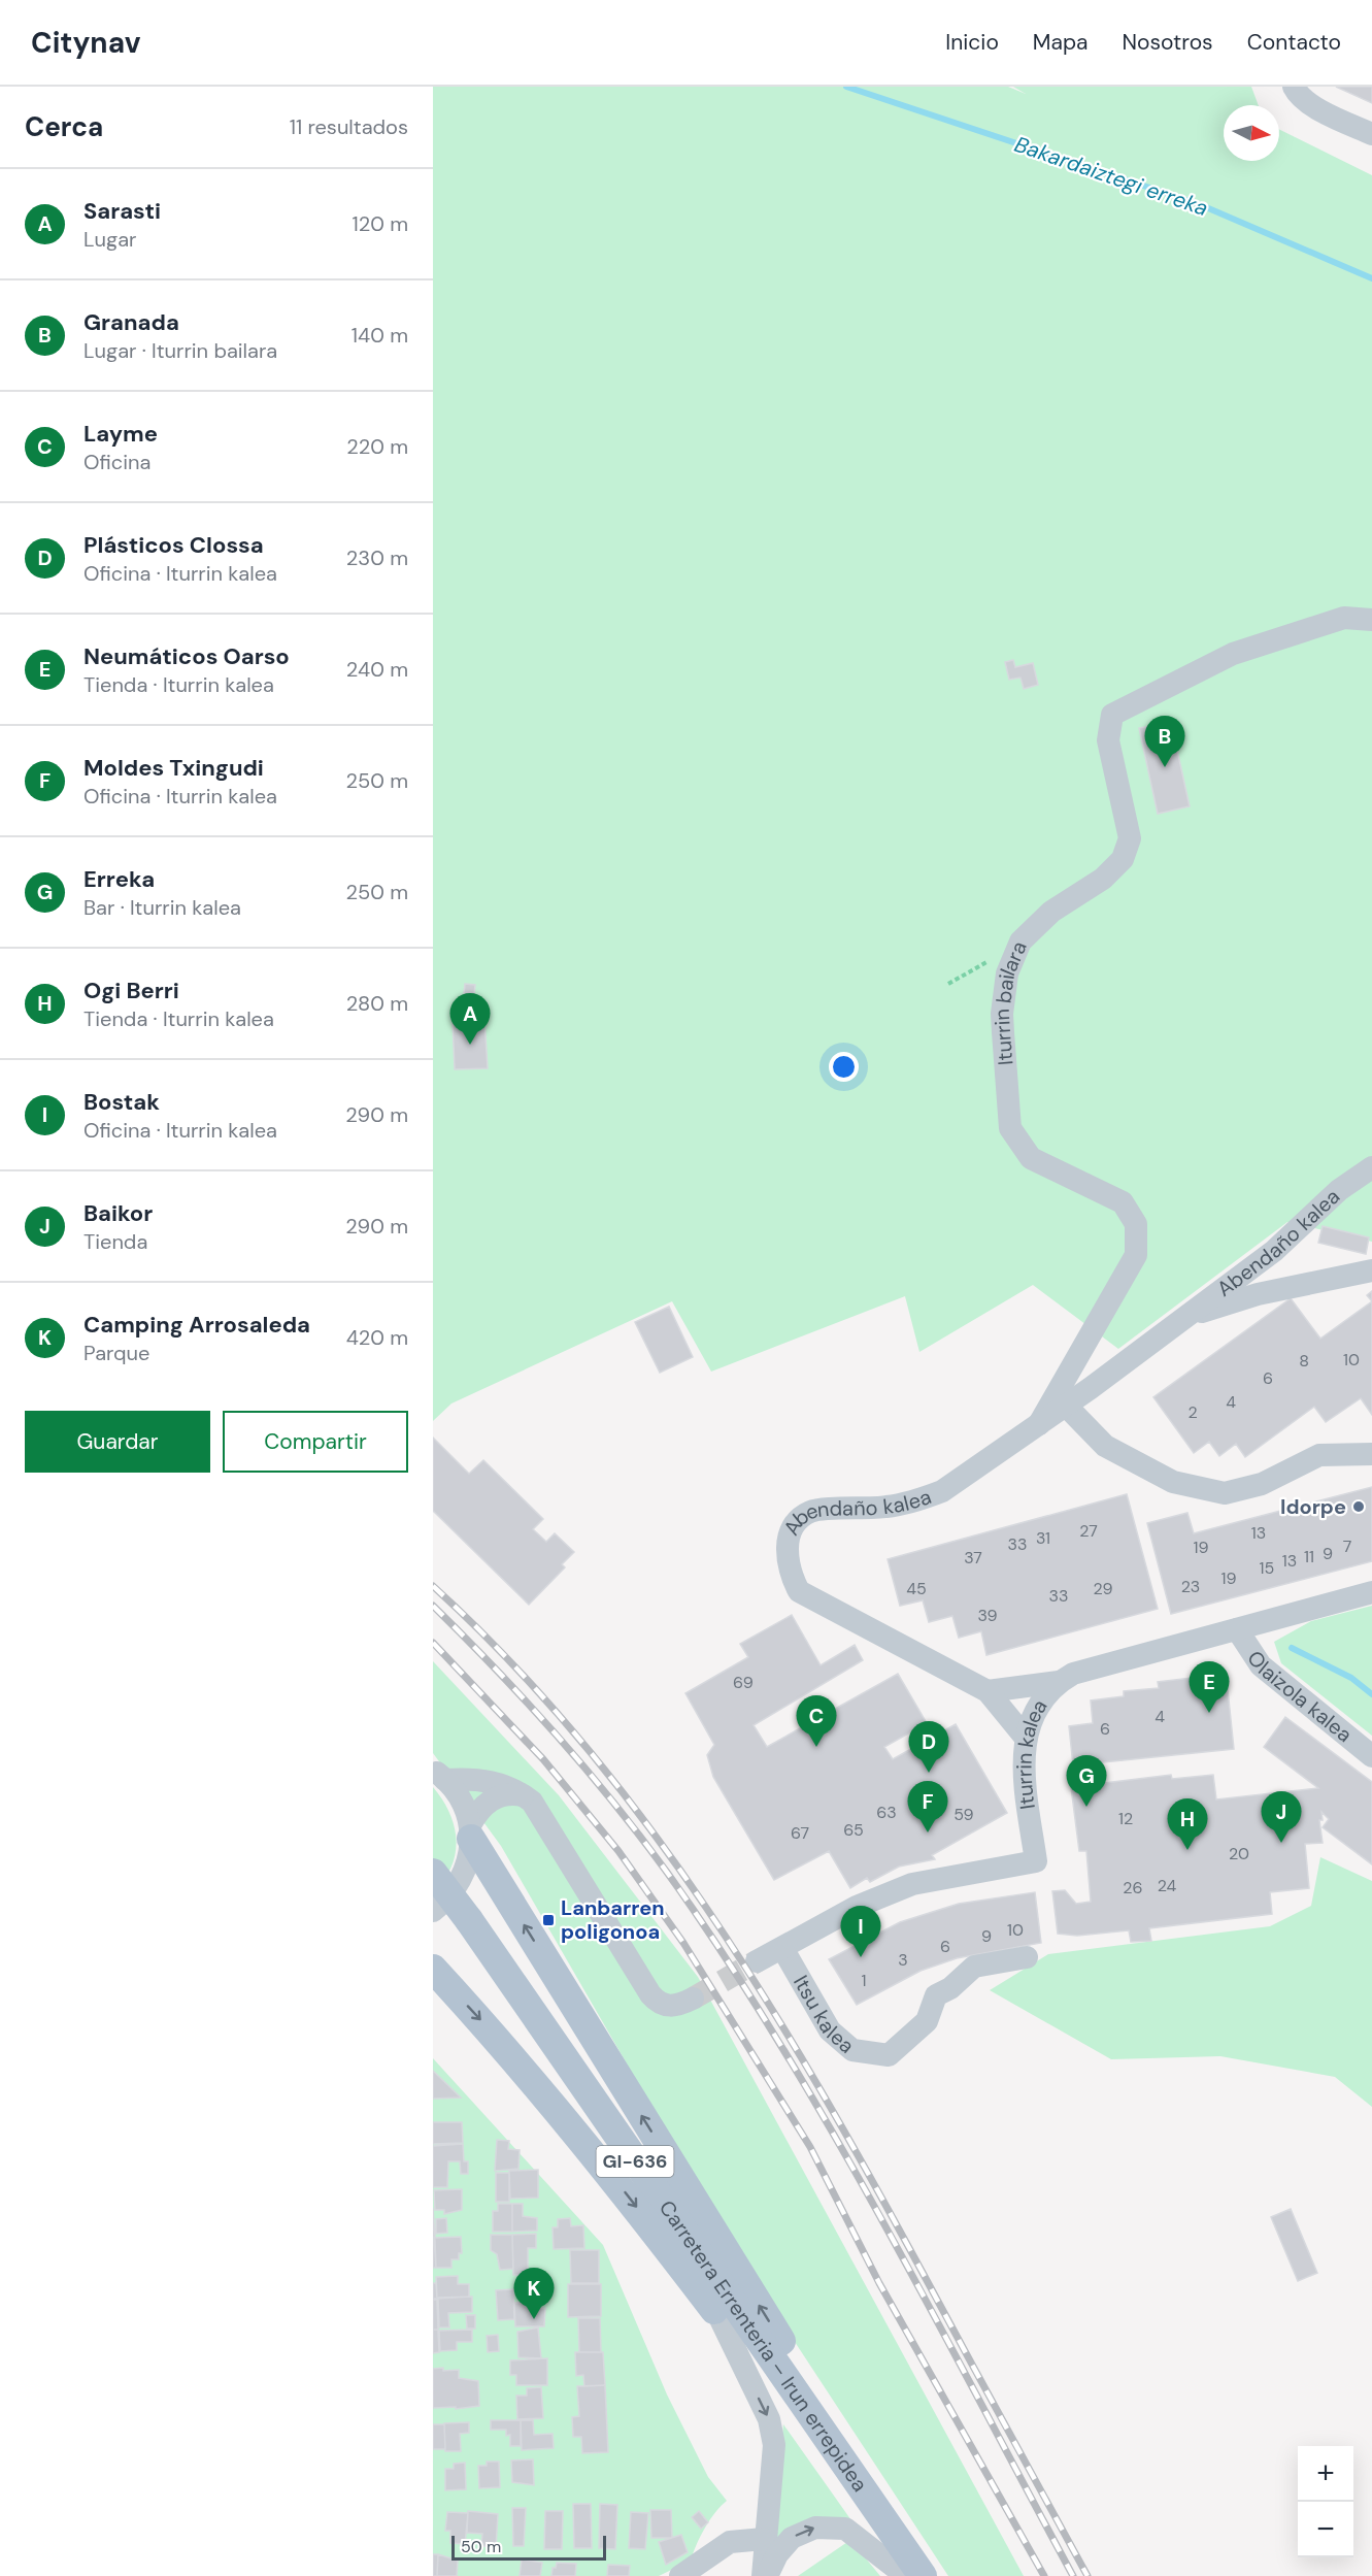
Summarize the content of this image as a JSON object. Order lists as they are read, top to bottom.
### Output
{
  "streets": {
    "main road": ["GI-636", "Carretera Errenteria – Irun errepidea"],
    "street": [
      "Iturrin bailara",
      "Abendaño kalea",
      "Olaizola kalea",
      "Iturrin kalea",
      "Itsu kalea"
    ]
  },
  "crossings": [
    ["Iturrin bailara", "Abendaño kalea"],
    ["Olaizola kalea", "Iturrin kalea"],
    ["Iturrin kalea", "Itsu kalea"]
  ],
  "water": ["Bakardaiztegi erreka"],
  "places": {
    "other": ["Idorpe"],
    "transit": ["Lanbarren poligonoa"]
  },
  "house_numbers": [
    "10",
    "8",
    "6",
    "4",
    "2",
    "27",
    "13",
    "31",
    "33",
    "7",
    "19",
    "9",
    "11",
    "37",
    "13",
    "15",
    "19",
    "23",
    "45",
    "29",
    "33",
    "39",
    "69",
    "4",
    "6",
    "63",
    "59",
    "12",
    "65",
    "67",
    "20",
    "24",
    "26",
    "10",
    "9",
    "6",
    "3",
    "1"
  ],
  "scale_bar": "50 m",
  "north": "right",
  "page": {
    "header": "Citynav",
    "nav": [
      "Inicio",
      "Mapa",
      "Nosotros",
      "Contacto"
    ],
    "heading": ["Cerca", "11 resultados"],
    "list": [
      {
        "mark": "A",
        "name": "Sarasti",
        "note": "Lugar",
        "value": "120 m"
      },
      {
        "mark": "B",
        "name": "Granada",
        "note": "Lugar · Iturrin bailara",
        "value": "140 m"
      },
      {
        "mark": "C",
        "name": "Layme",
        "note": "Oficina",
        "value": "220 m"
      },
      {
        "mark": "D",
        "name": "Plásticos Clossa",
        "note": "Oficina · Iturrin kalea",
        "value": "230 m"
      },
      {
        "mark": "E",
        "name": "Neumáticos Oarso",
        "note": "Tienda · Iturrin kalea",
        "value": "240 m"
      },
      {
        "mark": "F",
        "name": "Moldes Txingudi",
        "note": "Oficina · Iturrin kalea",
        "value": "250 m"
      },
      {
        "mark": "G",
        "name": "Erreka",
        "note": "Bar · Iturrin kalea",
        "value": "250 m"
      },
      {
        "mark": "H",
        "name": "Ogi Berri",
        "note": "Tienda · Iturrin kalea",
        "value": "280 m"
      },
      {
        "mark": "I",
        "name": "Bostak",
        "note": "Oficina · Iturrin kalea",
        "value": "290 m"
      },
      {
        "mark": "J",
        "name": "Baikor",
        "note": "Tienda",
        "value": "290 m"
      },
      {
        "mark": "K",
        "name": "Camping Arrosaleda",
        "note": "Parque",
        "value": "420 m"
      }
    ],
    "pins": [
      "B",
      "A",
      "E",
      "C",
      "D",
      "G",
      "F",
      "J",
      "H",
      "I",
      "K"
    ],
    "buttons": ["Guardar", "Compartir"],
    "map_buttons": ["+", "−"],
    "scale": "50 m"
  }
}
